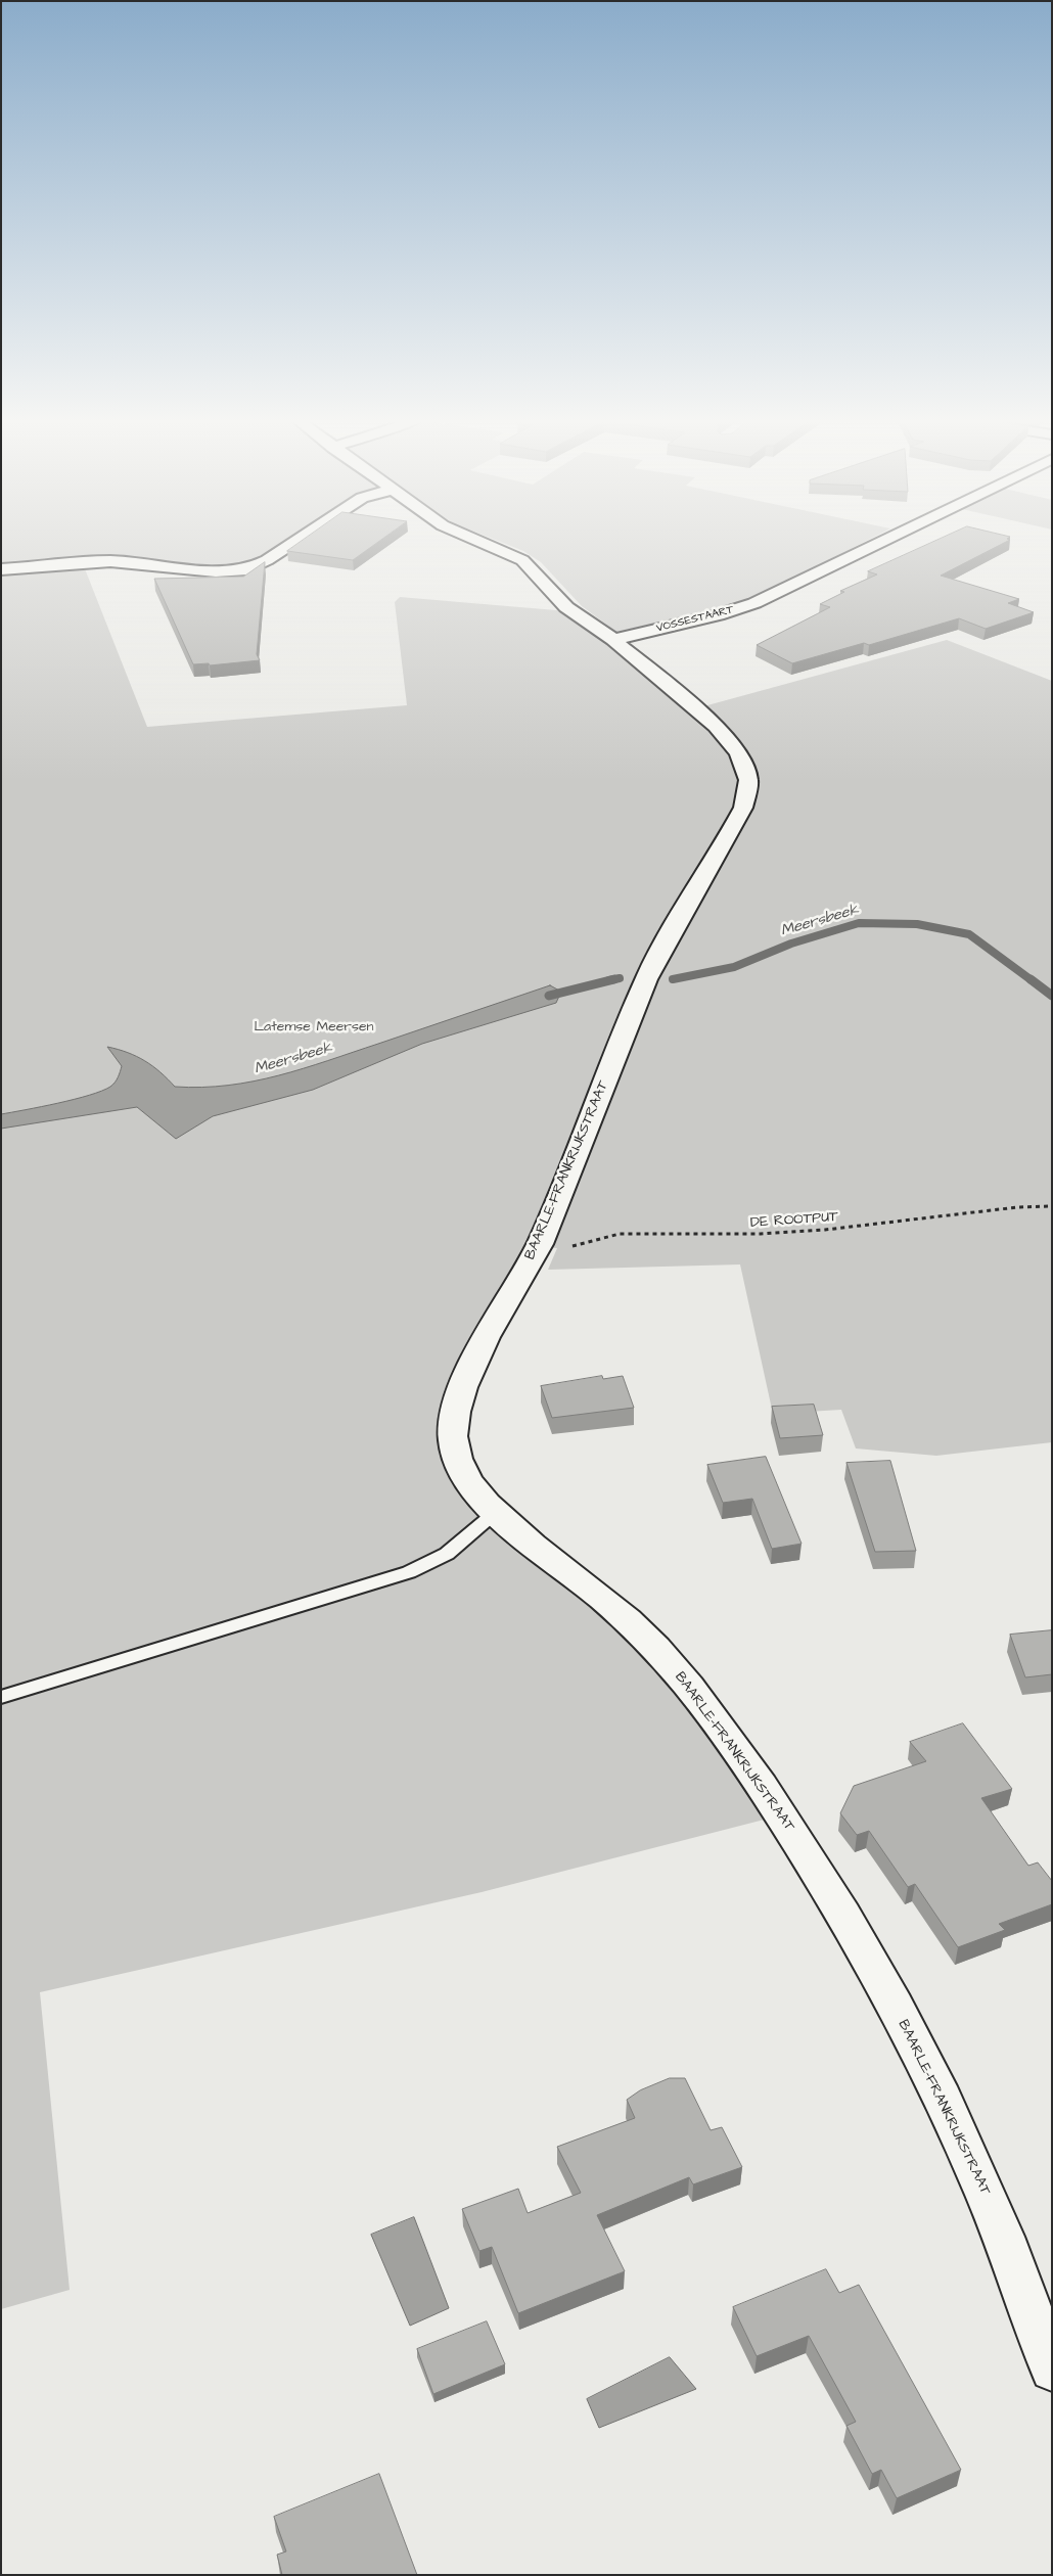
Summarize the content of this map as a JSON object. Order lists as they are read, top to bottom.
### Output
{
  "streets": {
    "street": ["VOSSESTAART", "BAARLE-FRANKRIJKSTRAAT"],
    "path": ["DE ROOTPUT"]
  },
  "crossings": [
    ["VOSSESTAART", "BAARLE-FRANKRIJKSTRAAT"],
    ["BAARLE-FRANKRIJKSTRAAT", "DE ROOTPUT"]
  ],
  "water": ["Meersbeek"],
  "parks": ["Latemse Meersen"]
}
